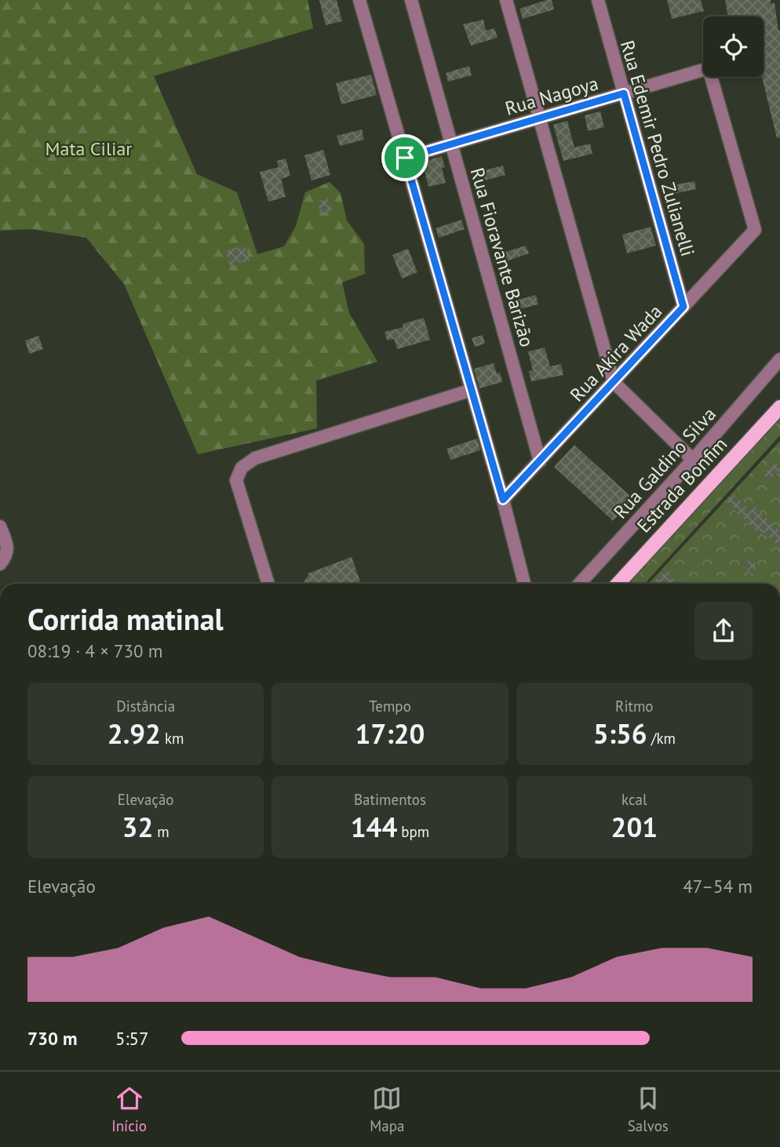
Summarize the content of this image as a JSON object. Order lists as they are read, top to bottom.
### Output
{
  "streets": {
    "main road": ["Estrada Bonfim"],
    "street": [
      "Rua Nagoya",
      "Rua Edemir Pedro Zulianelli",
      "Rua Fioravante Barizão",
      "Rua Akira Wada",
      "Rua Galdino Silva"
    ]
  },
  "crossings": [
    ["Rua Nagoya", "Rua Edemir Pedro Zulianelli"],
    ["Rua Nagoya", "Rua Fioravante Barizão"],
    ["Rua Nagoya", "Rua Akira Wada"],
    ["Rua Edemir Pedro Zulianelli", "Rua Akira Wada"],
    ["Rua Fioravante Barizão", "Rua Akira Wada"]
  ],
  "parks": ["Mata Ciliar"],
  "page": {
    "heading": ["Corrida matinal", "08:19 · 4 × 730 m"],
    "stats": [
      ["Distância", "2.92 km"],
      ["Tempo", "17:20"],
      ["Ritmo", "5:56 /km"],
      ["Elevação", "32 m"],
      ["Batimentos", "144 bpm"],
      ["kcal", "201"]
    ],
    "chart": ["Elevação", "47–54 m"],
    "list": [
      {
        "name": "730 m",
        "note": "5:57"
      }
    ],
    "tabs": ["Início", "Mapa", "Salvos"]
  }
}
